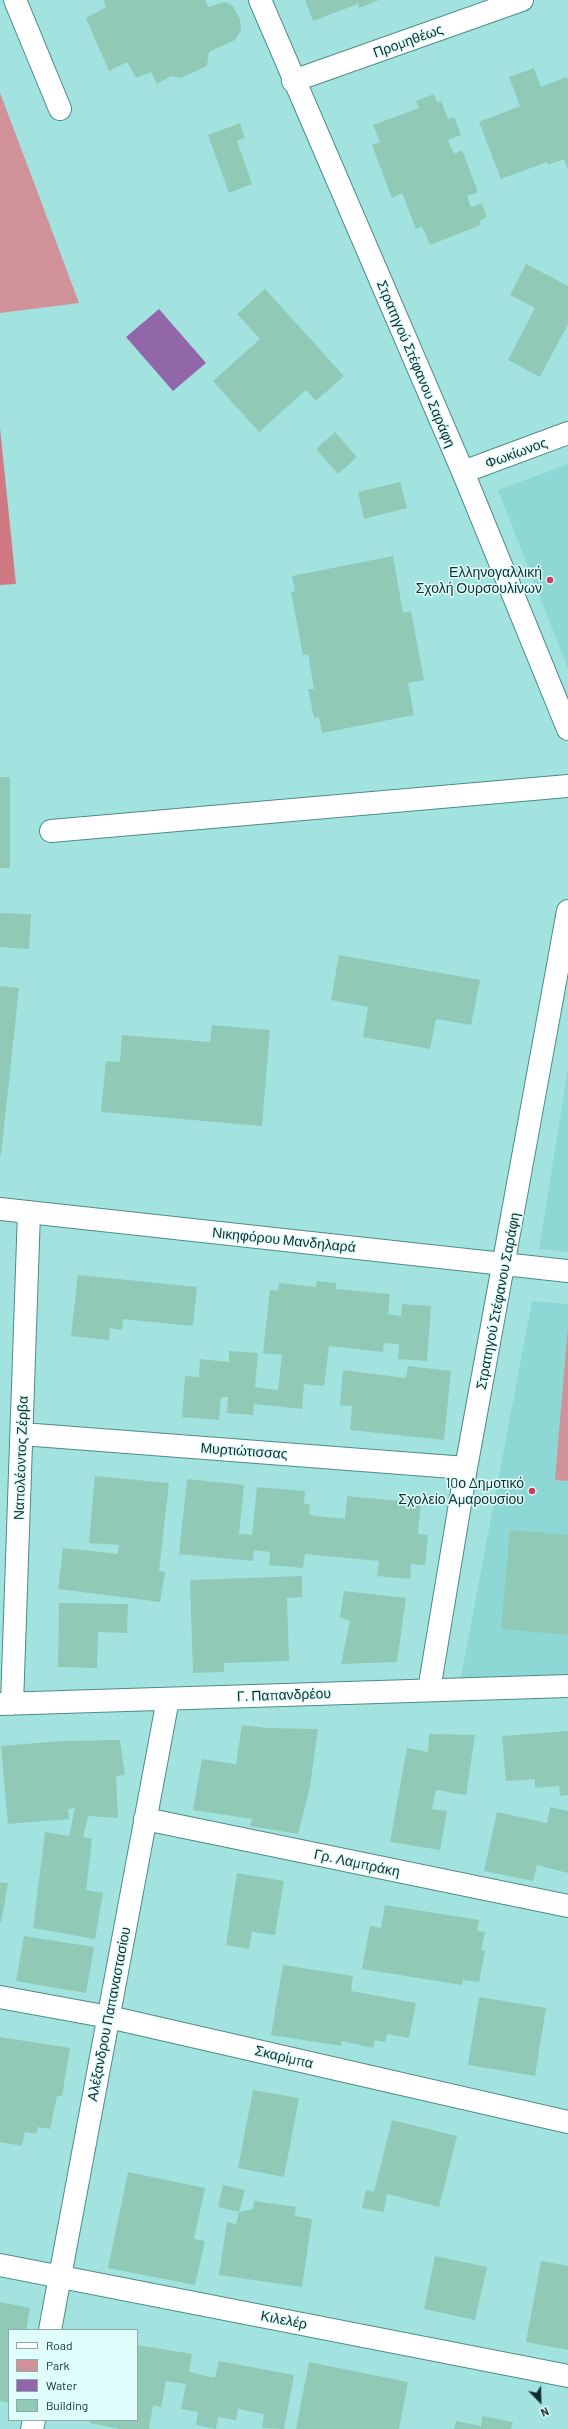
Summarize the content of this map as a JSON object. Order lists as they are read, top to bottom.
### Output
{
  "streets": {
    "street": [
      "Προμηθέως",
      "Στρατηγού Στέφανου Σαράφη",
      "Φωκίωνος",
      "Νικηφόρου Μανδηλαρά",
      "Μυρτιώτισσας",
      "Ναπολέοντος Ζέρβα",
      "Γ. Παπανδρέου",
      "Γρ. Λαμπράκη",
      "Αλέξανδρου Παπαναστασίου",
      "Σκαρίμπα",
      "Κιλελέρ"
    ]
  },
  "crossings": [
    ["Προμηθέως", "Στρατηγού Στέφανου Σαράφη"],
    ["Στρατηγού Στέφανου Σαράφη", "Φωκίωνος"],
    ["Στρατηγού Στέφανου Σαράφη", "Νικηφόρου Μανδηλαρά"],
    ["Στρατηγού Στέφανου Σαράφη", "Μυρτιώτισσας"],
    ["Στρατηγού Στέφανου Σαράφη", "Γ. Παπανδρέου"],
    ["Νικηφόρου Μανδηλαρά", "Ναπολέοντος Ζέρβα"],
    ["Μυρτιώτισσας", "Ναπολέοντος Ζέρβα"],
    ["Ναπολέοντος Ζέρβα", "Γ. Παπανδρέου"],
    ["Γ. Παπανδρέου", "Αλέξανδρου Παπαναστασίου"],
    ["Γρ. Λαμπράκη", "Αλέξανδρου Παπαναστασίου"],
    ["Αλέξανδρου Παπαναστασίου", "Σκαρίμπα"],
    ["Αλέξανδρου Παπαναστασίου", "Κιλελέρ"]
  ],
  "places": ["Ελληνογαλλική Σχολή Ουρσουλίνων", "10ο Δημοτικό Σχολείο Αμαρουσίου"],
  "legend": [
    "Road",
    "Park",
    "Water",
    "Building"
  ],
  "north": "bottom right"
}
